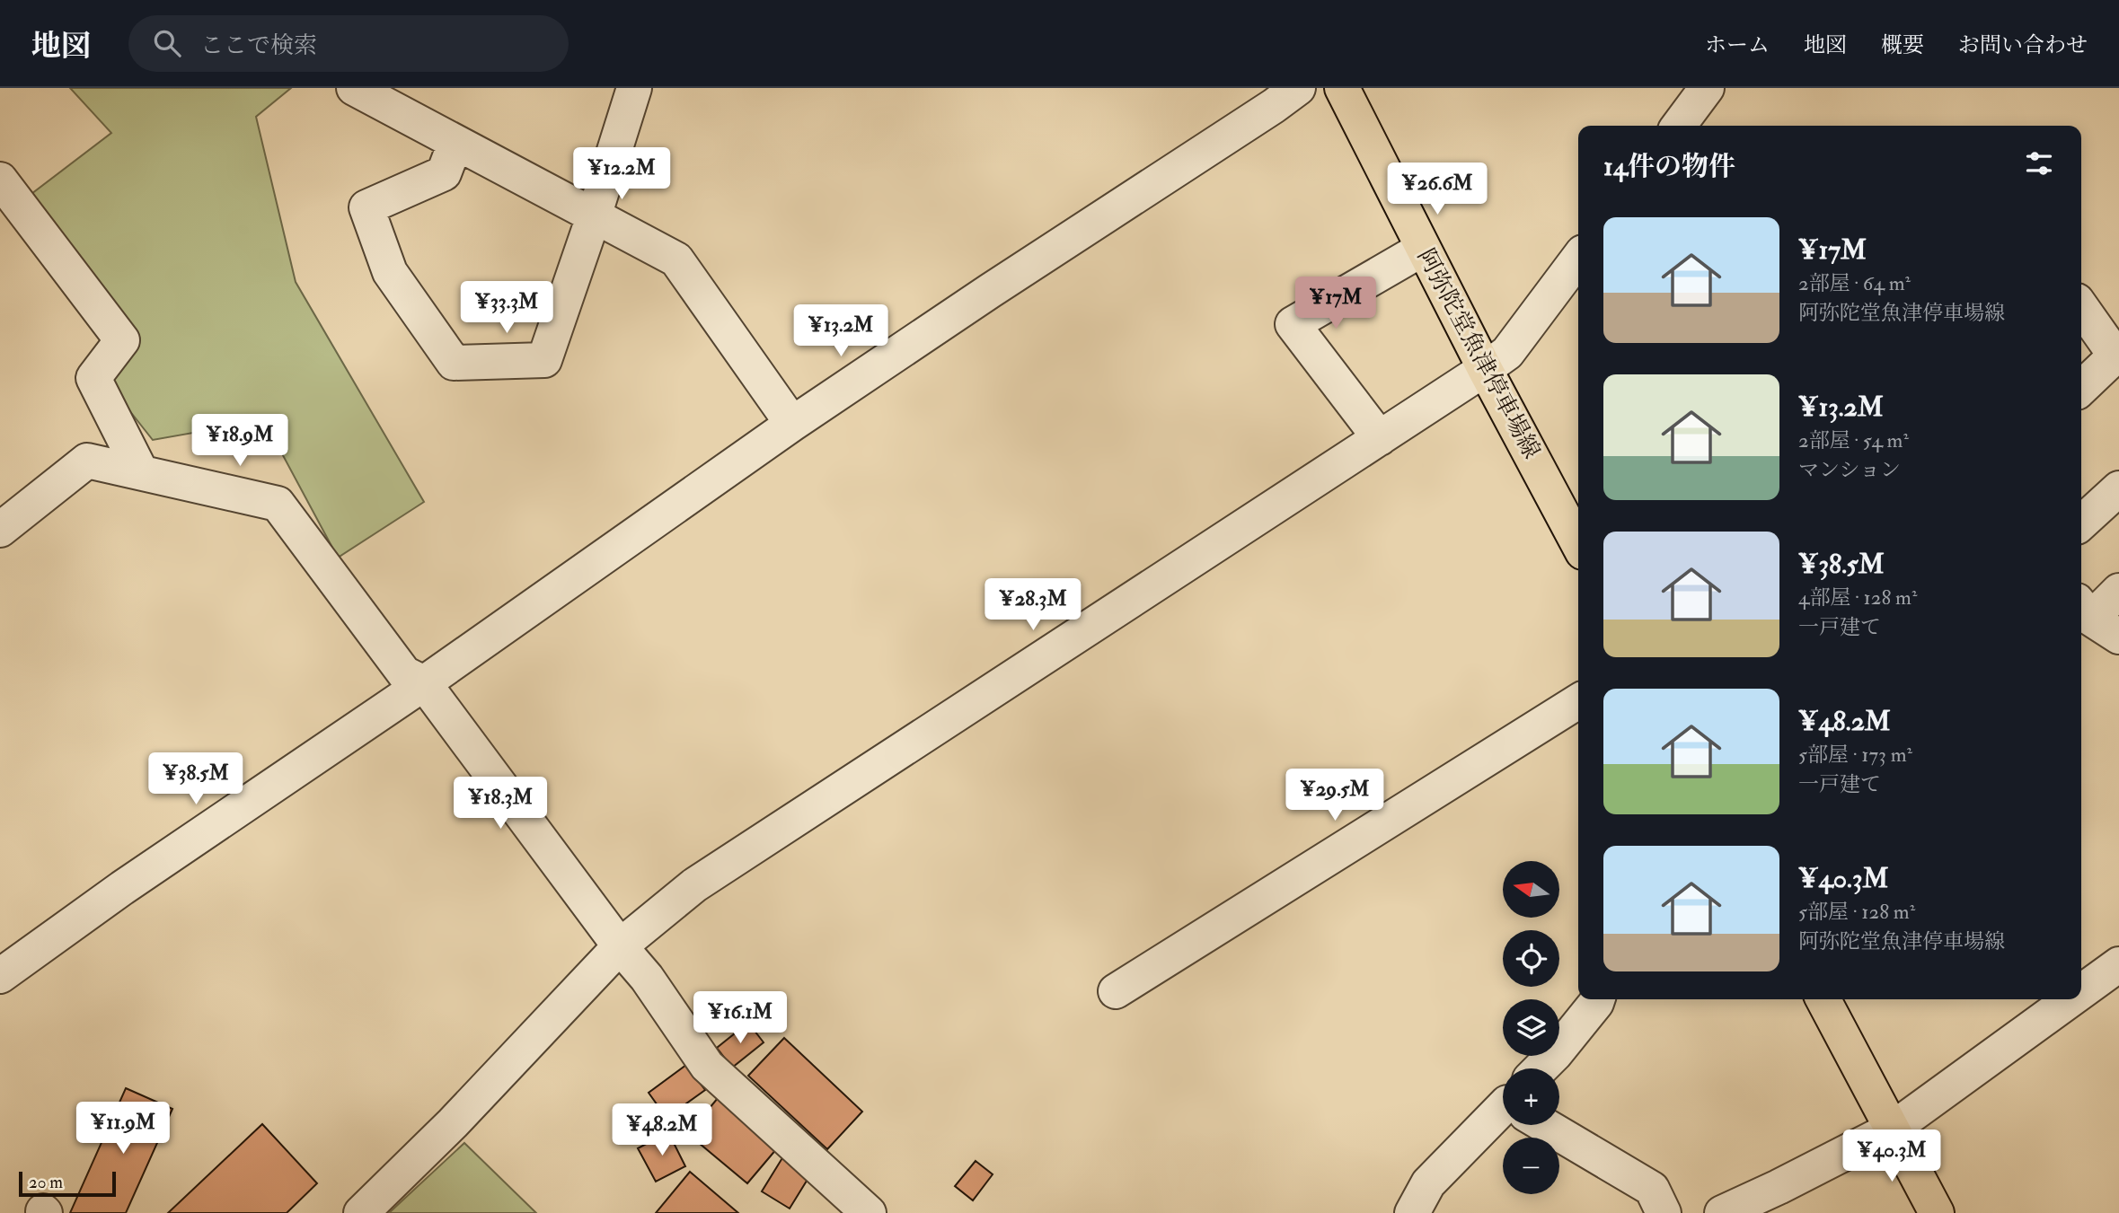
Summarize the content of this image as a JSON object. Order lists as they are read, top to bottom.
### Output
{
  "streets": {
    "main road": ["阿弥陀堂魚津停車場線"]
  },
  "scale_bar": "20 m",
  "north": "left",
  "page": {
    "header": "地図",
    "search": "ここで検索",
    "nav": [
      "ホーム",
      "地図",
      "概要",
      "お問い合わせ"
    ],
    "heading": "14件の物件",
    "price": [
      "¥12.2M",
      "¥26.6M",
      "¥17M",
      "¥33.3M",
      "¥13.2M",
      "¥18.9M",
      "¥28.3M",
      "¥38.5M",
      "¥29.5M",
      "¥18.3M",
      "¥16.1M",
      "¥11.9M",
      "¥48.2M",
      "¥40.3M"
    ],
    "list": [
      {
        "name": "¥17M",
        "note": "2部屋 · 64 m² · 阿弥陀堂魚津停車場線"
      },
      {
        "name": "¥13.2M",
        "note": "2部屋 · 54 m² · マンション"
      },
      {
        "name": "¥38.5M",
        "note": "4部屋 · 128 m² · 一戸建て"
      },
      {
        "name": "¥48.2M",
        "note": "5部屋 · 173 m² · 一戸建て"
      },
      {
        "name": "¥40.3M",
        "note": "5部屋 · 128 m² · 阿弥陀堂魚津停車場線"
      }
    ],
    "map_buttons": ["+", "−"],
    "scale": "20 m"
  }
}
